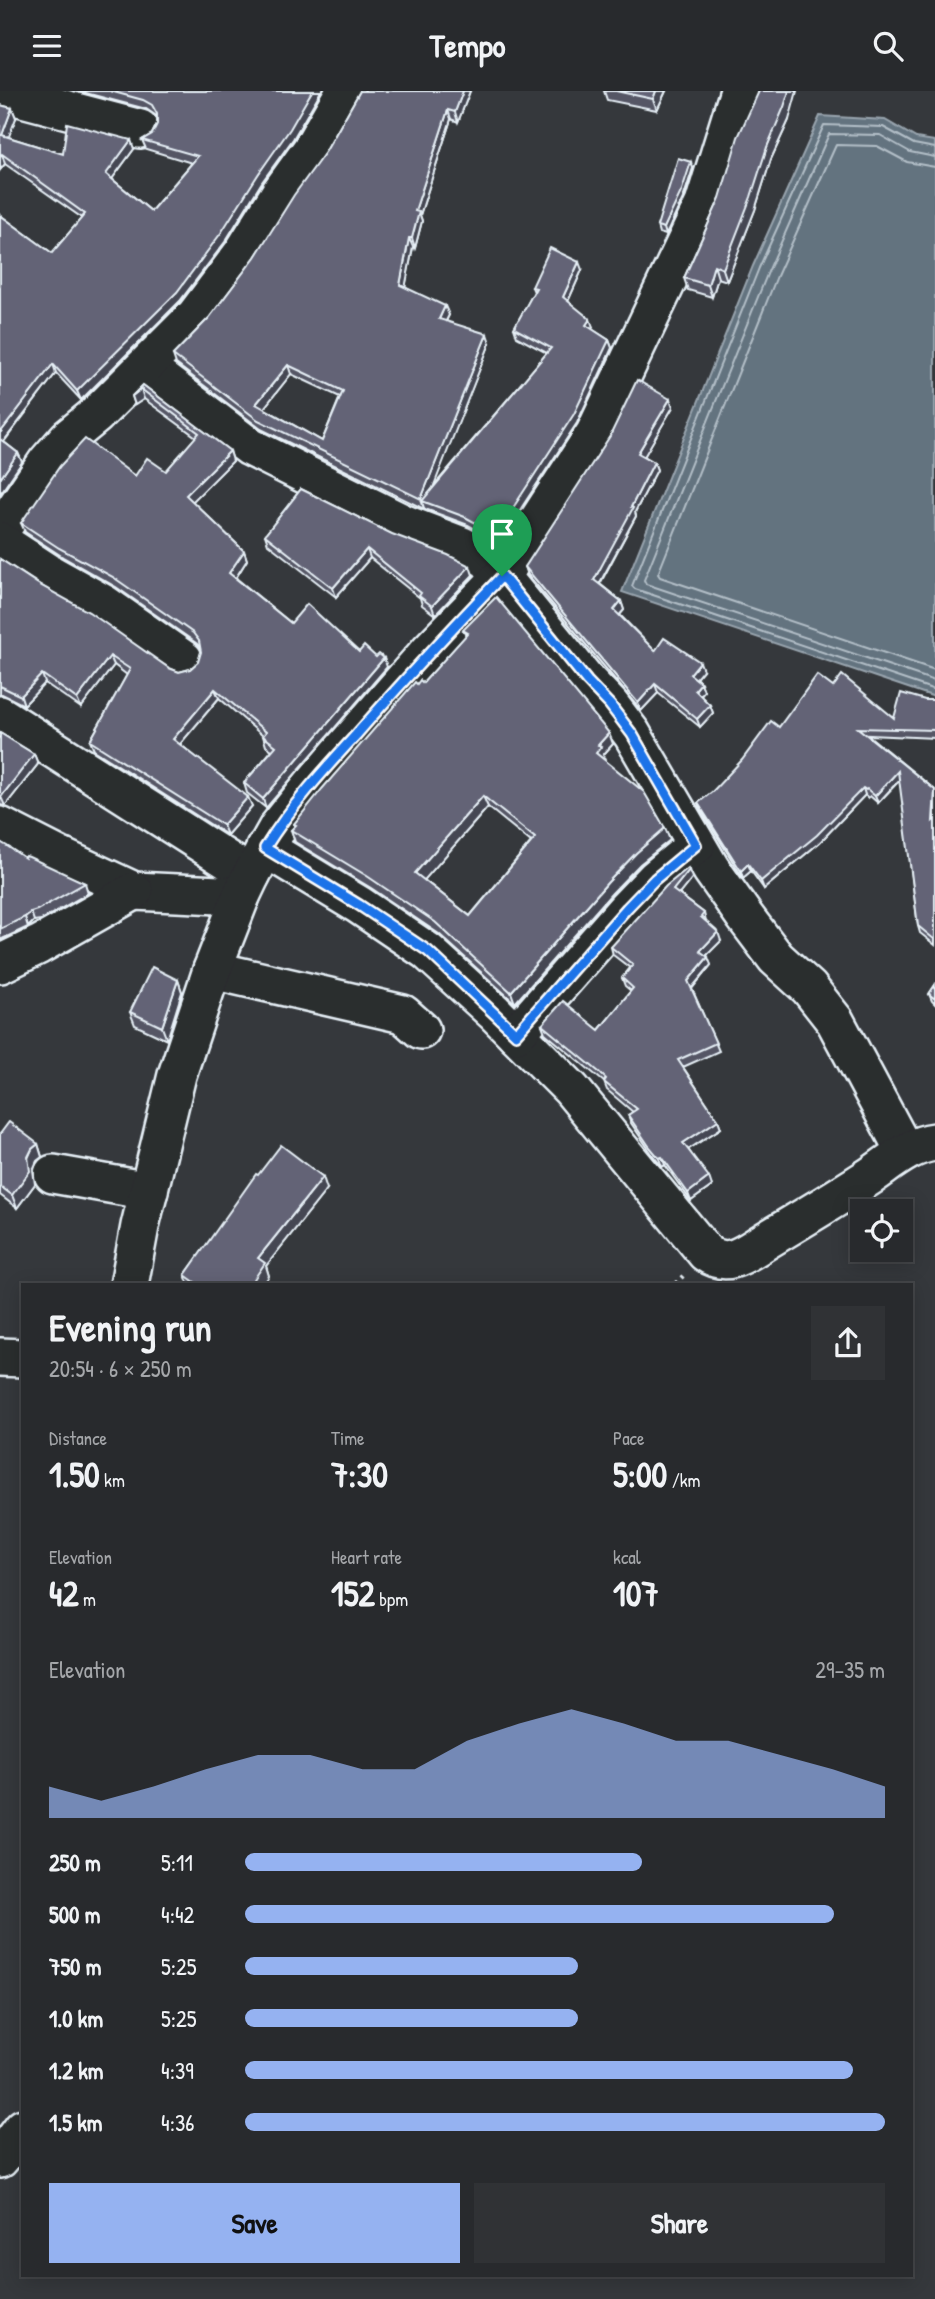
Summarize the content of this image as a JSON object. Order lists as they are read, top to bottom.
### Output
{
  "page": {
    "header": "Tempo",
    "heading": ["Evening run", "20:54 · 6 × 250 m"],
    "stats": [
      ["Distance", "1.50 km"],
      ["Time", "7:30"],
      ["Pace", "5:00 /km"],
      ["Elevation", "42 m"],
      ["Heart rate", "152 bpm"],
      ["kcal", "107"]
    ],
    "chart": ["Elevation", "29–35 m"],
    "list": [
      {
        "name": "250 m",
        "note": "5:11"
      },
      {
        "name": "500 m",
        "note": "4:42"
      },
      {
        "name": "750 m",
        "note": "5:25"
      },
      {
        "name": "1.0 km",
        "note": "5:25"
      },
      {
        "name": "1.2 km",
        "note": "4:39"
      },
      {
        "name": "1.5 km",
        "note": "4:36"
      }
    ],
    "buttons": ["Save", "Share"]
  }
}
